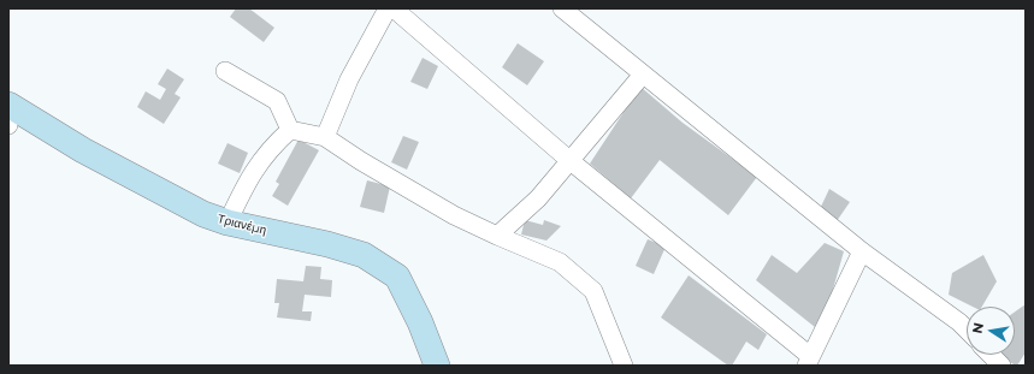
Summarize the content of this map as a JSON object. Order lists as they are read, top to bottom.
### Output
{
  "streets": {
    "street": ["Τριανέμη"]
  },
  "north": "left"
}
